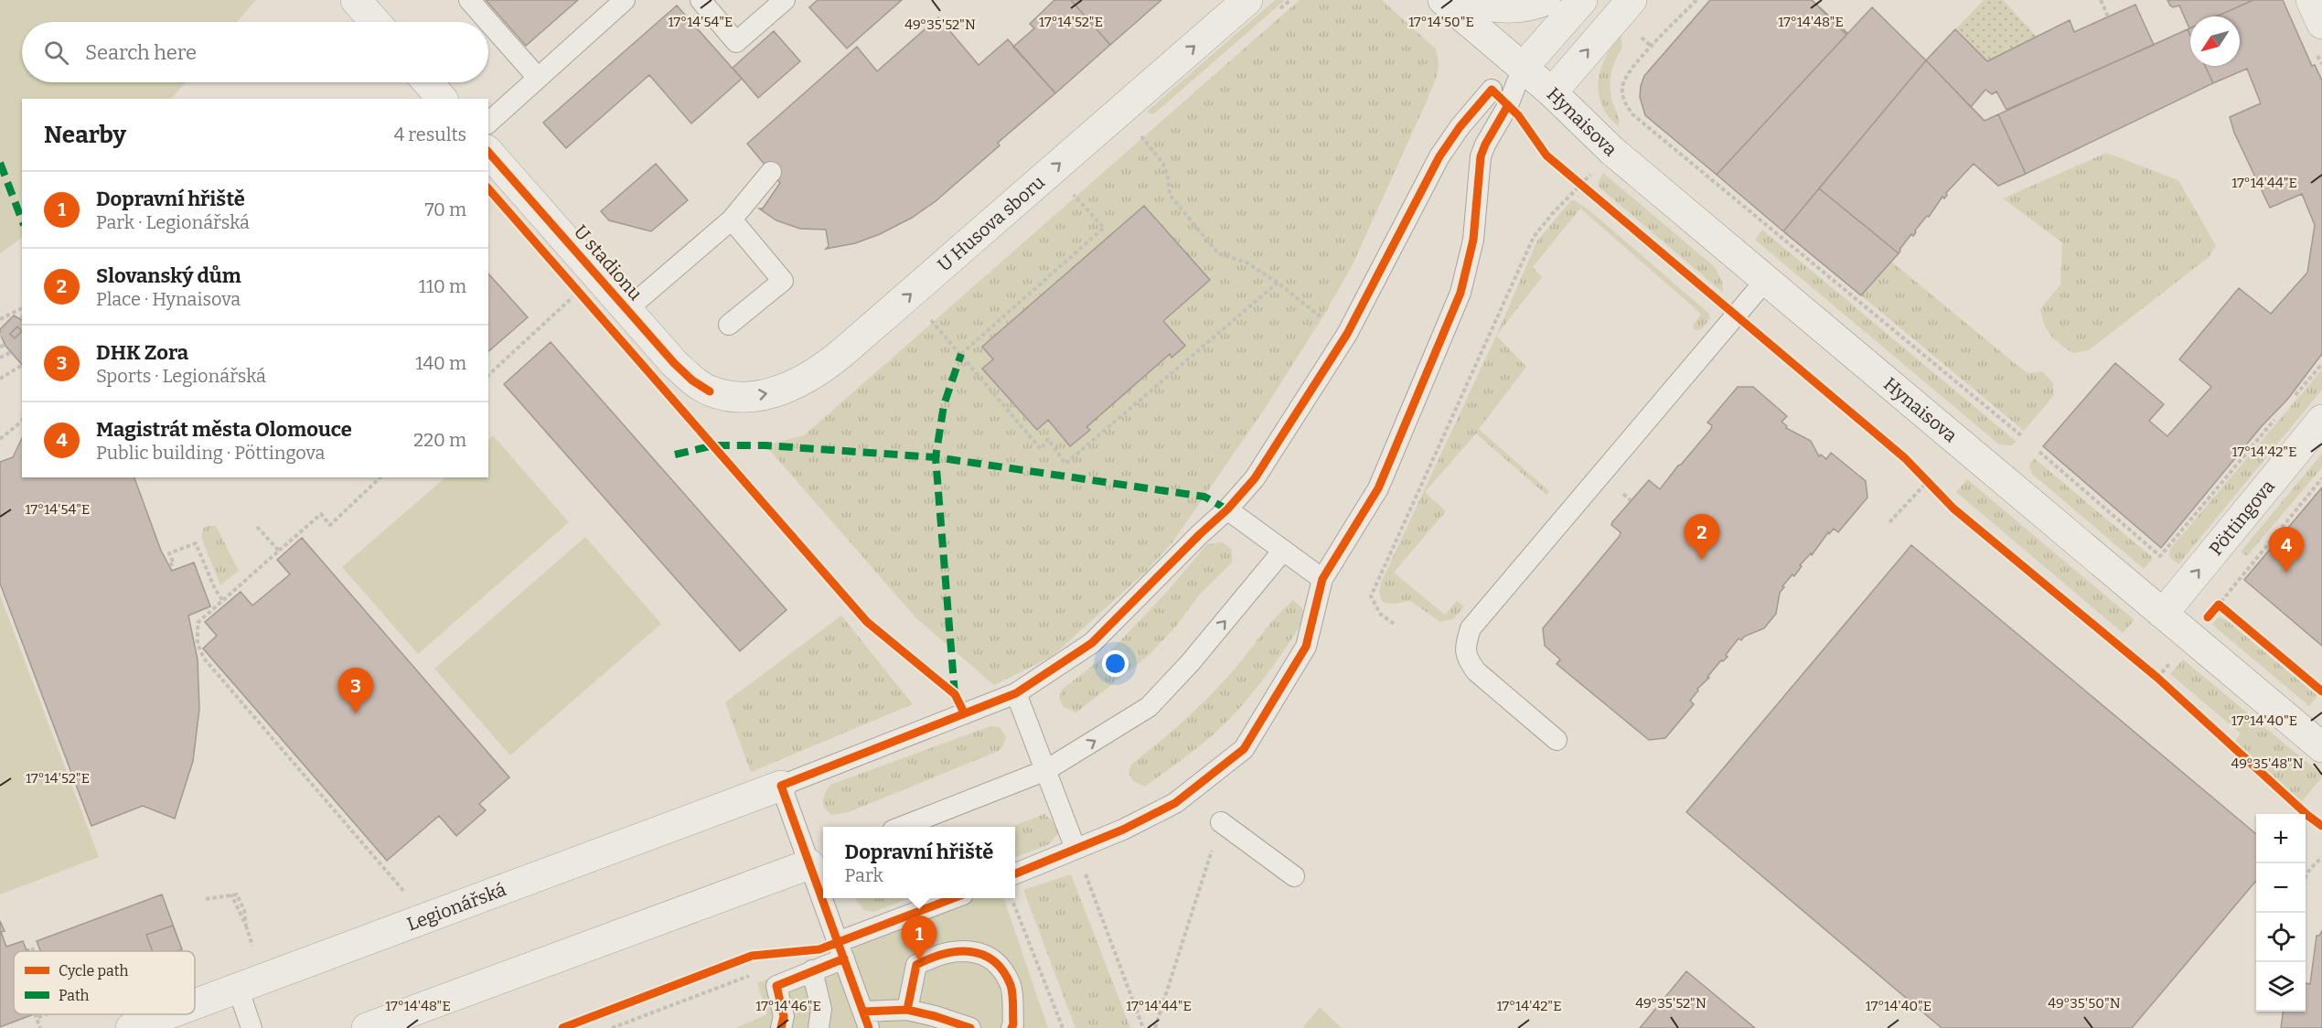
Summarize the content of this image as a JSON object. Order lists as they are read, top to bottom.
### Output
{
  "streets": {
    "street": [
      "Hynaisova",
      "U Husova sboru",
      "U stadionu",
      "Pöttingova",
      "Legionářská"
    ]
  },
  "crossings": [
    ["Hynaisova", "Pöttingova"],
    ["U Husova sboru", "U stadionu"]
  ],
  "one_way": ["U Husova sboru", "Pöttingova"],
  "legend": ["Cycle path", "Path"],
  "north": "bottom left",
  "page": {
    "search": "Search here",
    "heading": ["Nearby", "4 results"],
    "list": [
      {
        "mark": "1",
        "name": "Dopravní hřiště",
        "note": "Park · Legionářská",
        "value": "70 m"
      },
      {
        "mark": "2",
        "name": "Slovanský dům",
        "note": "Place · Hynaisova",
        "value": "110 m"
      },
      {
        "mark": "3",
        "name": "DHK Zora",
        "note": "Sports · Legionářská",
        "value": "140 m"
      },
      {
        "mark": "4",
        "name": "Magistrát města Olomouce",
        "note": "Public building · Pöttingova",
        "value": "220 m"
      }
    ],
    "pins": [
      "2",
      "4",
      "3",
      "1"
    ],
    "map_buttons": ["+", "−"],
    "popup": ["Dopravní hřiště", "Park"]
  },
  "coordinates": [
    "17°14'50\"E",
    "17°14'48\"E",
    "17°14'54\"E",
    "17°14'52\"E",
    "49°35'52\"N",
    "17°14'44\"E",
    "17°14'42\"E",
    "17°14'40\"E",
    "49°35'48\"N",
    "49°35'50\"N",
    "17°14'46\"E"
  ]
}
